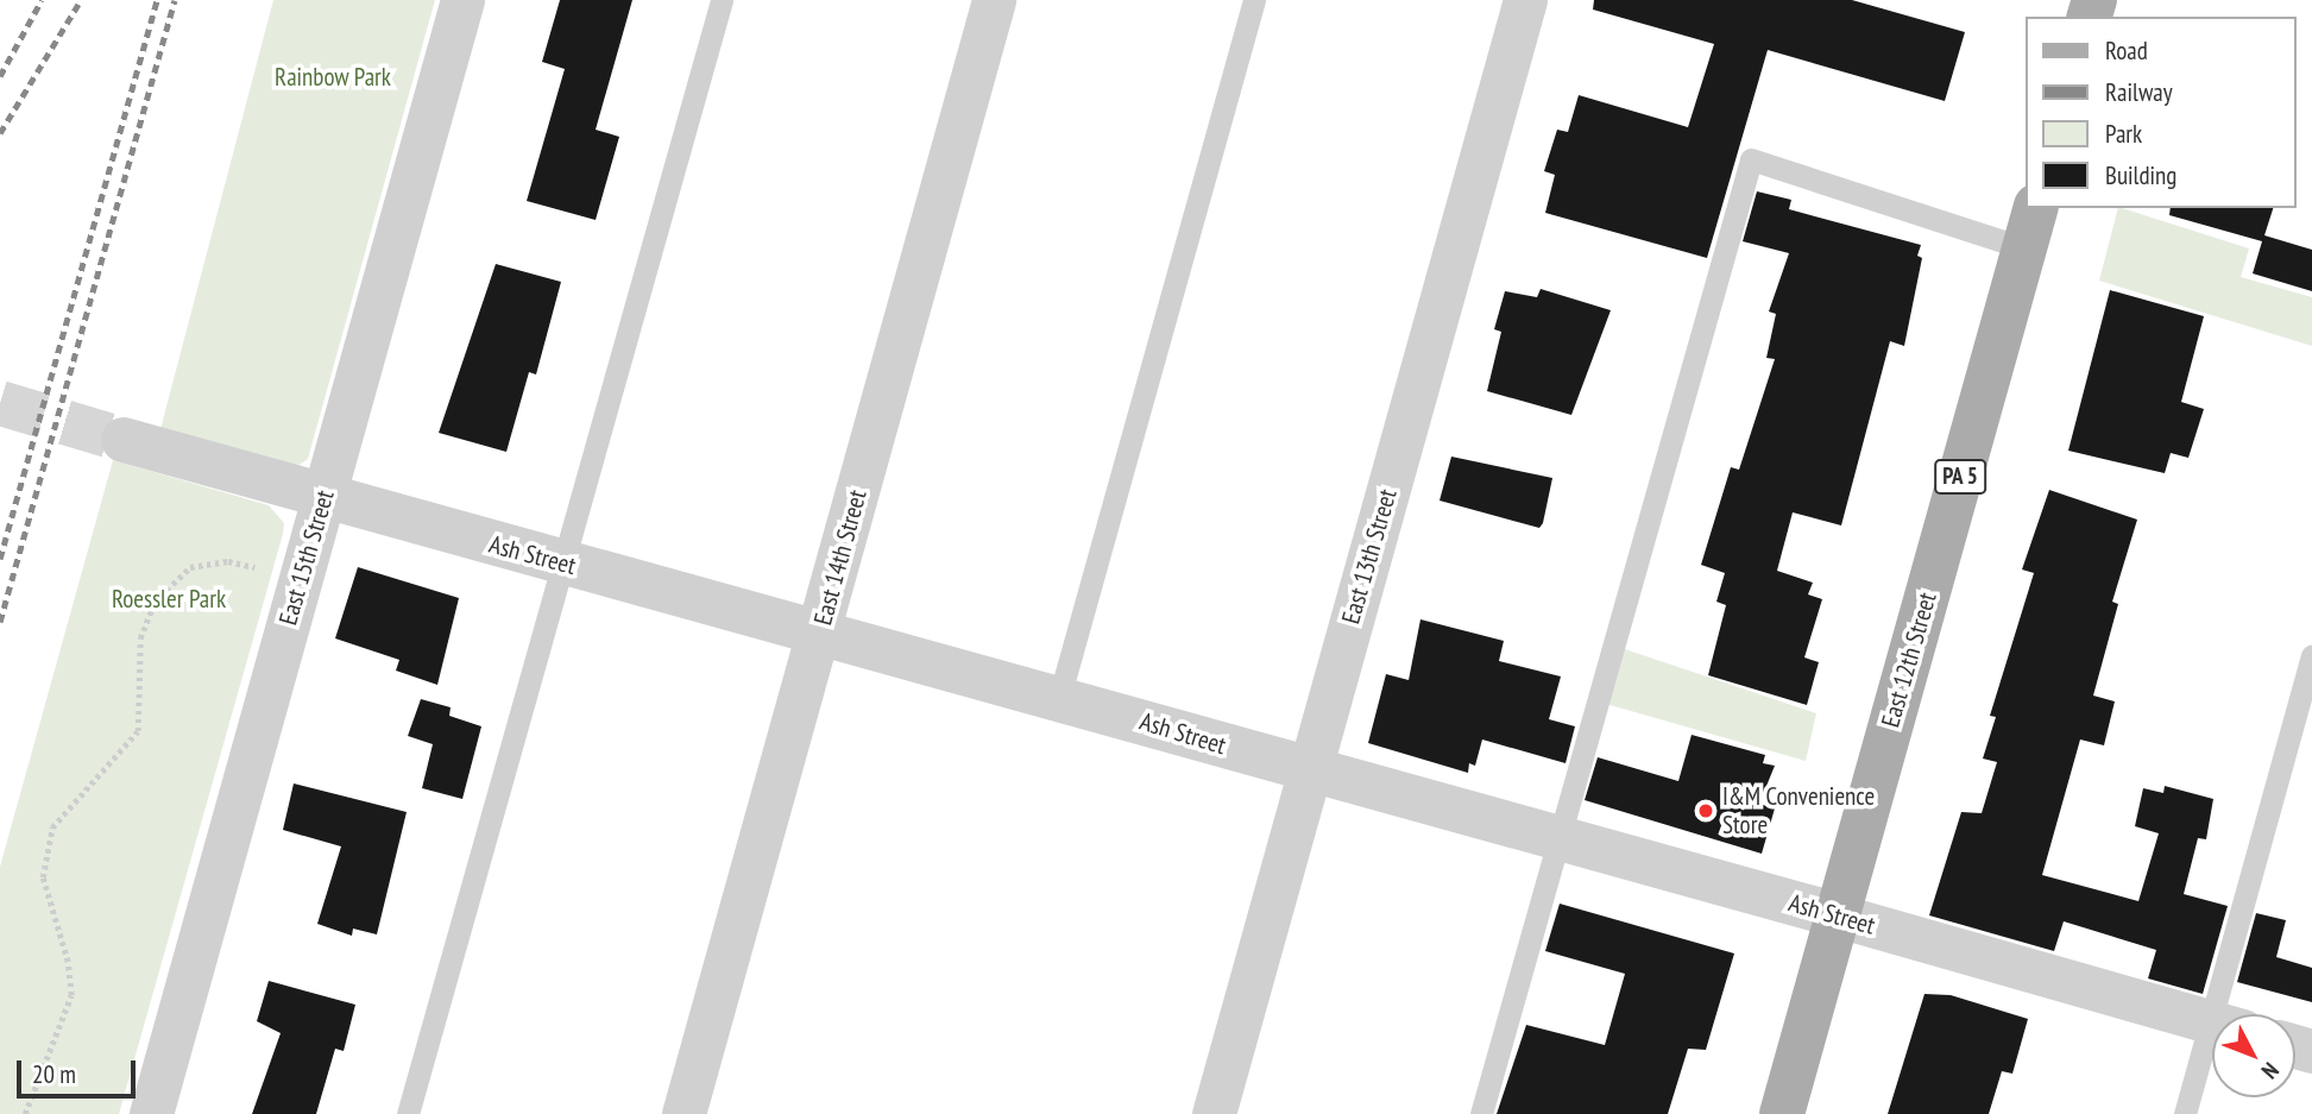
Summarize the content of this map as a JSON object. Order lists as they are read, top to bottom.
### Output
{
  "streets": {
    "main road": ["PA 5", "East 12th Street"],
    "street": [
      "Ash Street",
      "East 13th Street",
      "East 15th Street",
      "East 14th Street"
    ]
  },
  "crossings": [
    ["Ash Street", "East 13th Street"],
    ["Ash Street", "East 15th Street"],
    ["Ash Street", "East 14th Street"],
    ["Ash Street", "East 12th Street"]
  ],
  "parks": ["Rainbow Park", "Roessler Park"],
  "places": ["I&M Convenience Store"],
  "legend": [
    "Road",
    "Railway",
    "Park",
    "Building"
  ],
  "scale_bar": "20 m",
  "north": "bottom right"
}
